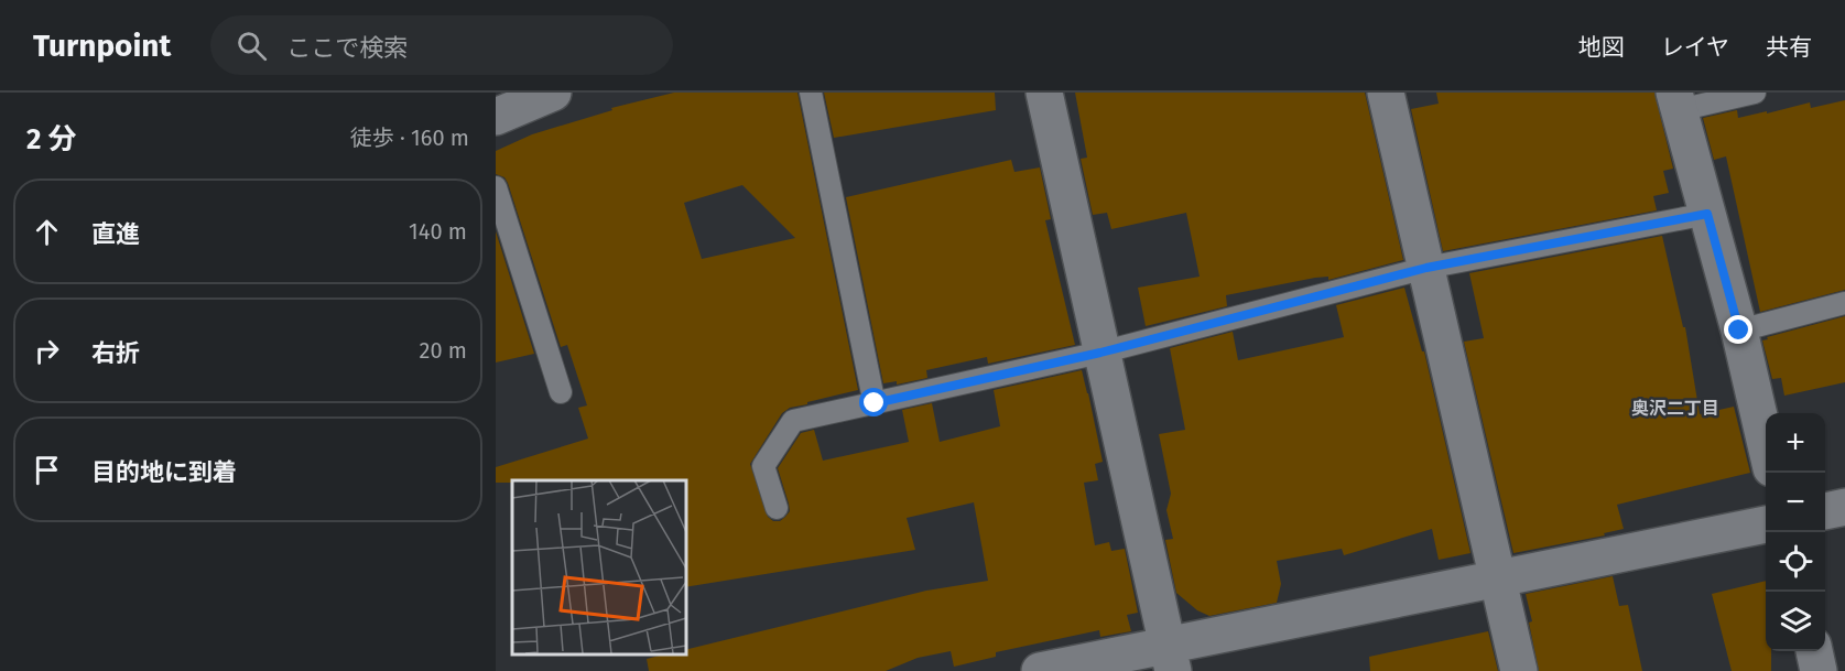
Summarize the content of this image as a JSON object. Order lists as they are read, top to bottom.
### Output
{
  "districts": ["奥沢二丁目"],
  "page": {
    "header": "Turnpoint",
    "search": "ここで検索",
    "nav": ["地図", "レイヤ", "共有"],
    "heading": ["2 分", "徒歩 · 160 m"],
    "list": [
      ["直進", "140 m"],
      ["右折", "20 m"],
      "目的地に到着"
    ],
    "map_buttons": ["+", "−"]
  }
}
